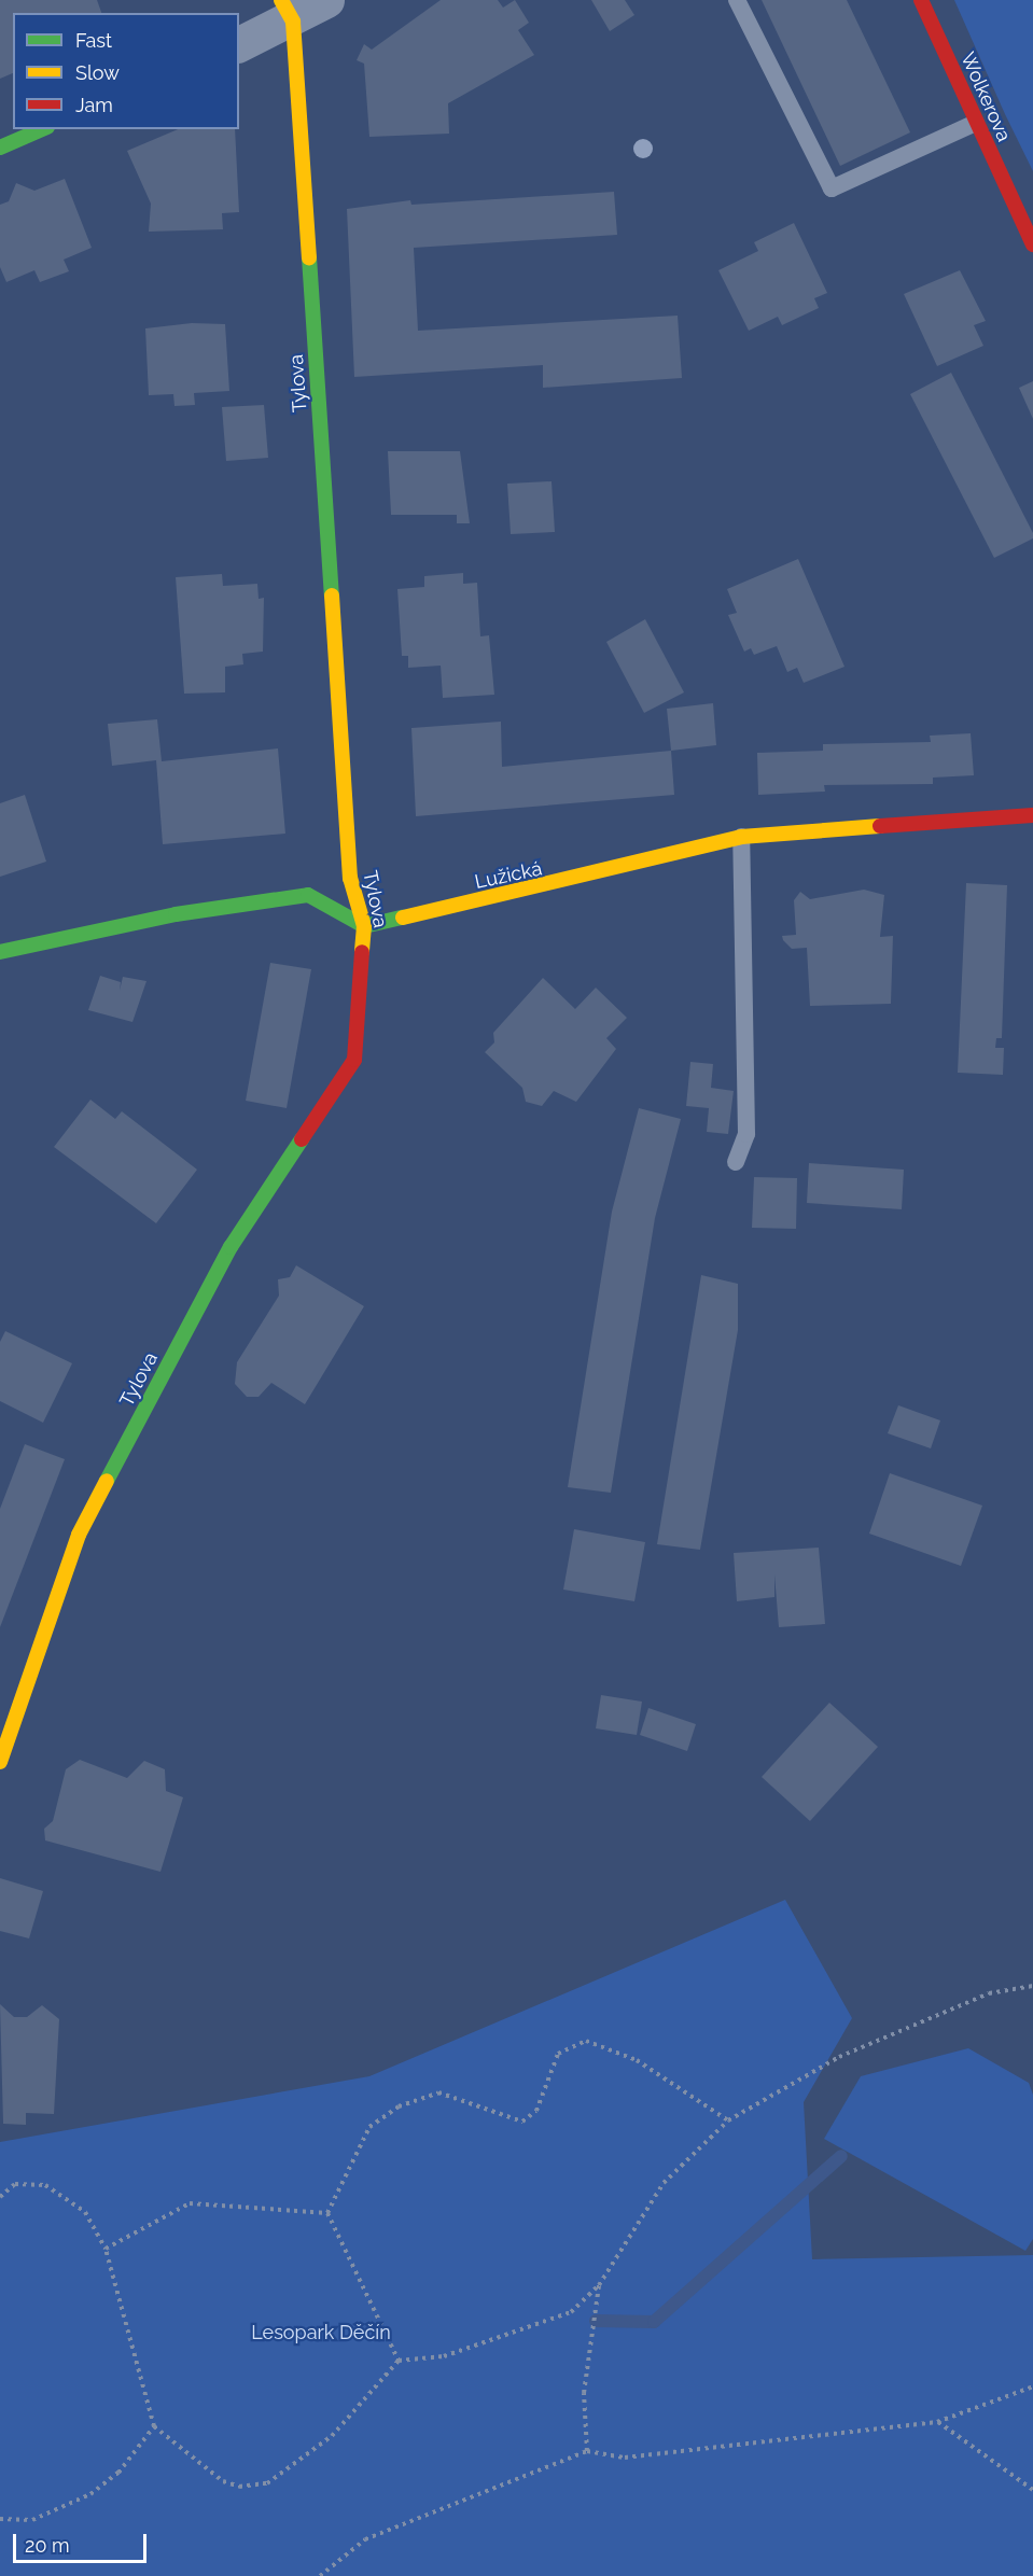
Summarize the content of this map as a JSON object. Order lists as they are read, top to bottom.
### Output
{
  "streets": {
    "street": ["Wolkerova", "Tylova", "Lužická"]
  },
  "crossings": [
    ["Tylova", "Lužická"]
  ],
  "parks": ["Lesopark Děčín"],
  "legend": ["Fast", "Slow", "Jam"],
  "scale_bar": "20 m"
}
